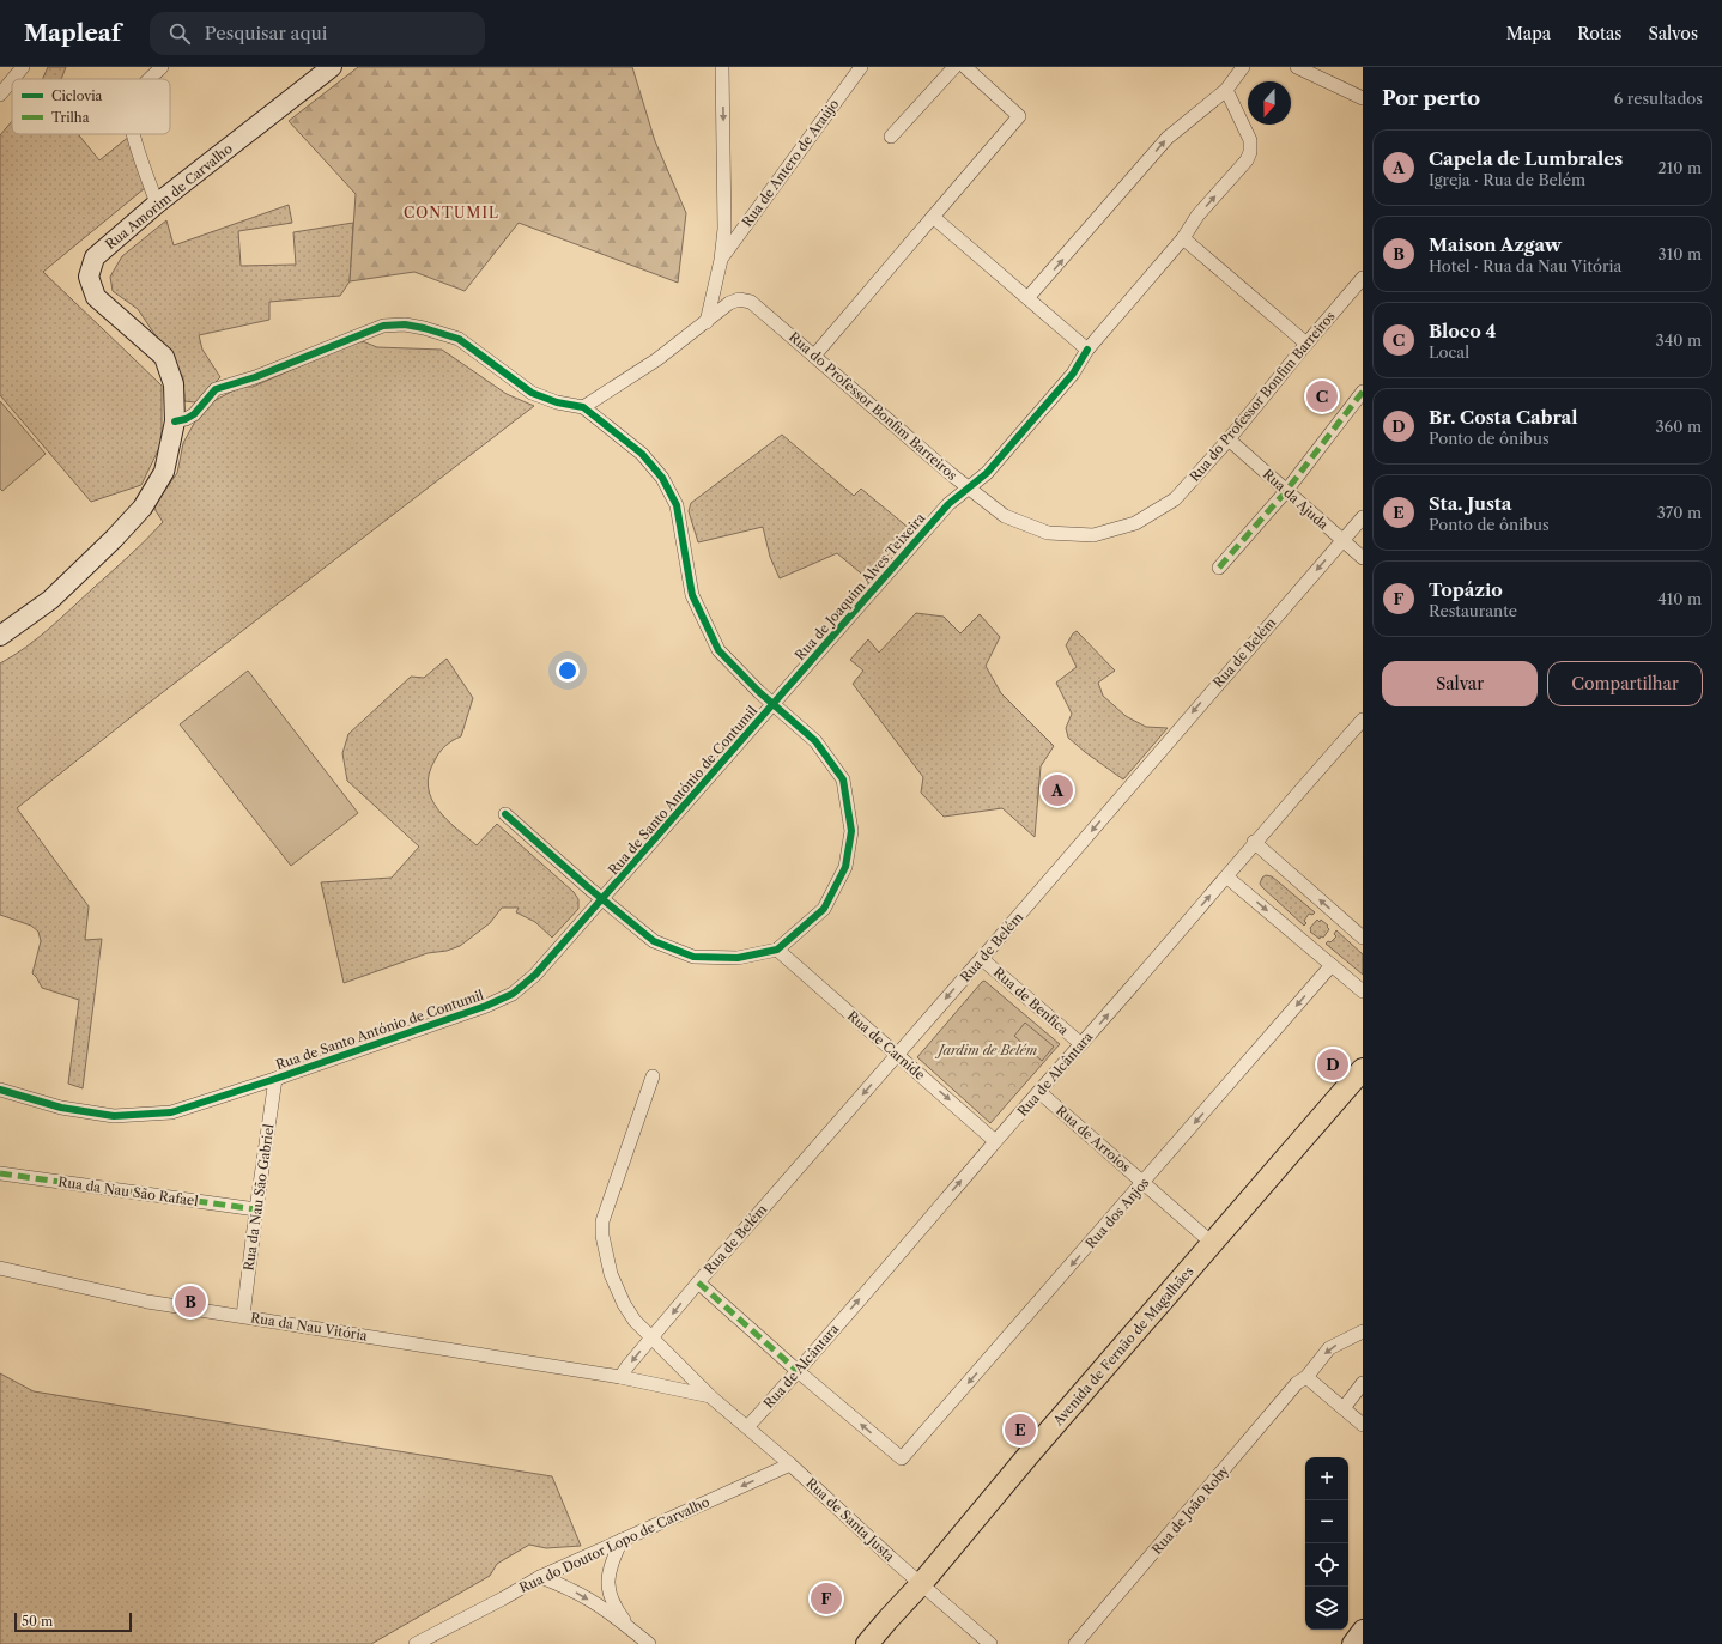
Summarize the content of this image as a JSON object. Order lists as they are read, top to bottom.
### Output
{
  "streets": {
    "main road": ["Avenida de Fernão de Magalhães"],
    "street": [
      "Rua de Antero de Araújo",
      "Rua Amorim de Carvalho",
      "Rua do Professor Bonfim Barreiros",
      "Rua da Ajuda",
      "Rua de Joaquim Alves Teixeira",
      "Rua de Belém",
      "Rua de Santo António de Contumil",
      "Rua de Benfica",
      "Rua de Carnide",
      "Rua de Alcântara",
      "Rua de Arroios",
      "Rua da Nau São Rafael",
      "Rua da Nau São Gabriel",
      "Rua dos Anjos",
      "Rua da Nau Vitória",
      "Rua de João Roby",
      "Rua de Santa Justa",
      "Rua do Doutor Lopo de Carvalho"
    ]
  },
  "crossings": [
    ["Rua Amorim de Carvalho", "Rua de Santo António de Contumil"],
    ["Rua do Professor Bonfim Barreiros", "Rua da Ajuda"],
    ["Rua do Professor Bonfim Barreiros", "Rua de Joaquim Alves Teixeira"],
    ["Rua do Professor Bonfim Barreiros", "Rua de Santo António de Contumil"],
    ["Rua da Ajuda", "Rua de Belém"],
    ["Rua de Joaquim Alves Teixeira", "Rua de Santo António de Contumil"],
    ["Rua de Belém", "Rua de Benfica"],
    ["Rua de Belém", "Rua de Carnide"],
    ["Rua de Belém", "Rua da Nau Vitória"],
    ["Rua de Belém", "Rua de Santa Justa"],
    ["Rua de Santo António de Contumil", "Rua da Nau São Gabriel"],
    ["Rua de Benfica", "Rua de Alcântara"],
    ["Rua de Carnide", "Rua de Alcântara"],
    ["Rua de Alcântara", "Rua de Arroios"],
    ["Rua de Alcântara", "Rua dos Anjos"],
    ["Rua de Alcântara", "Rua de Santa Justa"],
    ["Rua de Arroios", "Rua dos Anjos"],
    ["Rua de Arroios", "Avenida de Fernão de Magalhães"],
    ["Rua da Nau São Rafael", "Rua da Nau São Gabriel"],
    ["Rua da Nau São Gabriel", "Rua da Nau Vitória"],
    ["Rua da Nau Vitória", "Rua de Santa Justa"],
    ["Avenida de Fernão de Magalhães", "Rua de Santa Justa"],
    ["Rua de Santa Justa", "Rua do Doutor Lopo de Carvalho"]
  ],
  "one_way": [
    "Rua de Belém",
    "Rua de Carnide",
    "Rua de Alcântara",
    "Rua dos Anjos",
    "Rua do Doutor Lopo de Carvalho"
  ],
  "districts": ["CONTUMIL"],
  "parks": ["Jardim de Belém"],
  "legend": ["Ciclovia", "Trilha"],
  "scale_bar": "50 m",
  "north": "bottom",
  "page": {
    "header": "Mapleaf",
    "search": "Pesquisar aqui",
    "nav": ["Mapa", "Rotas", "Salvos"],
    "heading": ["Por perto", "6 resultados"],
    "list": [
      {
        "mark": "A",
        "name": "Capela de Lumbrales",
        "note": "Igreja · Rua de Belém",
        "value": "210 m"
      },
      {
        "mark": "B",
        "name": "Maison Azgaw",
        "note": "Hotel · Rua da Nau Vitória",
        "value": "310 m"
      },
      {
        "mark": "C",
        "name": "Bloco 4",
        "note": "Local",
        "value": "340 m"
      },
      {
        "mark": "D",
        "name": "Br. Costa Cabral",
        "note": "Ponto de ônibus",
        "value": "360 m"
      },
      {
        "mark": "E",
        "name": "Sta. Justa",
        "note": "Ponto de ônibus",
        "value": "370 m"
      },
      {
        "mark": "F",
        "name": "Topázio",
        "note": "Restaurante",
        "value": "410 m"
      }
    ],
    "pins": [
      "C",
      "A",
      "D",
      "B",
      "E",
      "F"
    ],
    "buttons": ["Salvar", "Compartilhar"],
    "map_buttons": ["+", "−"],
    "scale": "50 m"
  }
}
